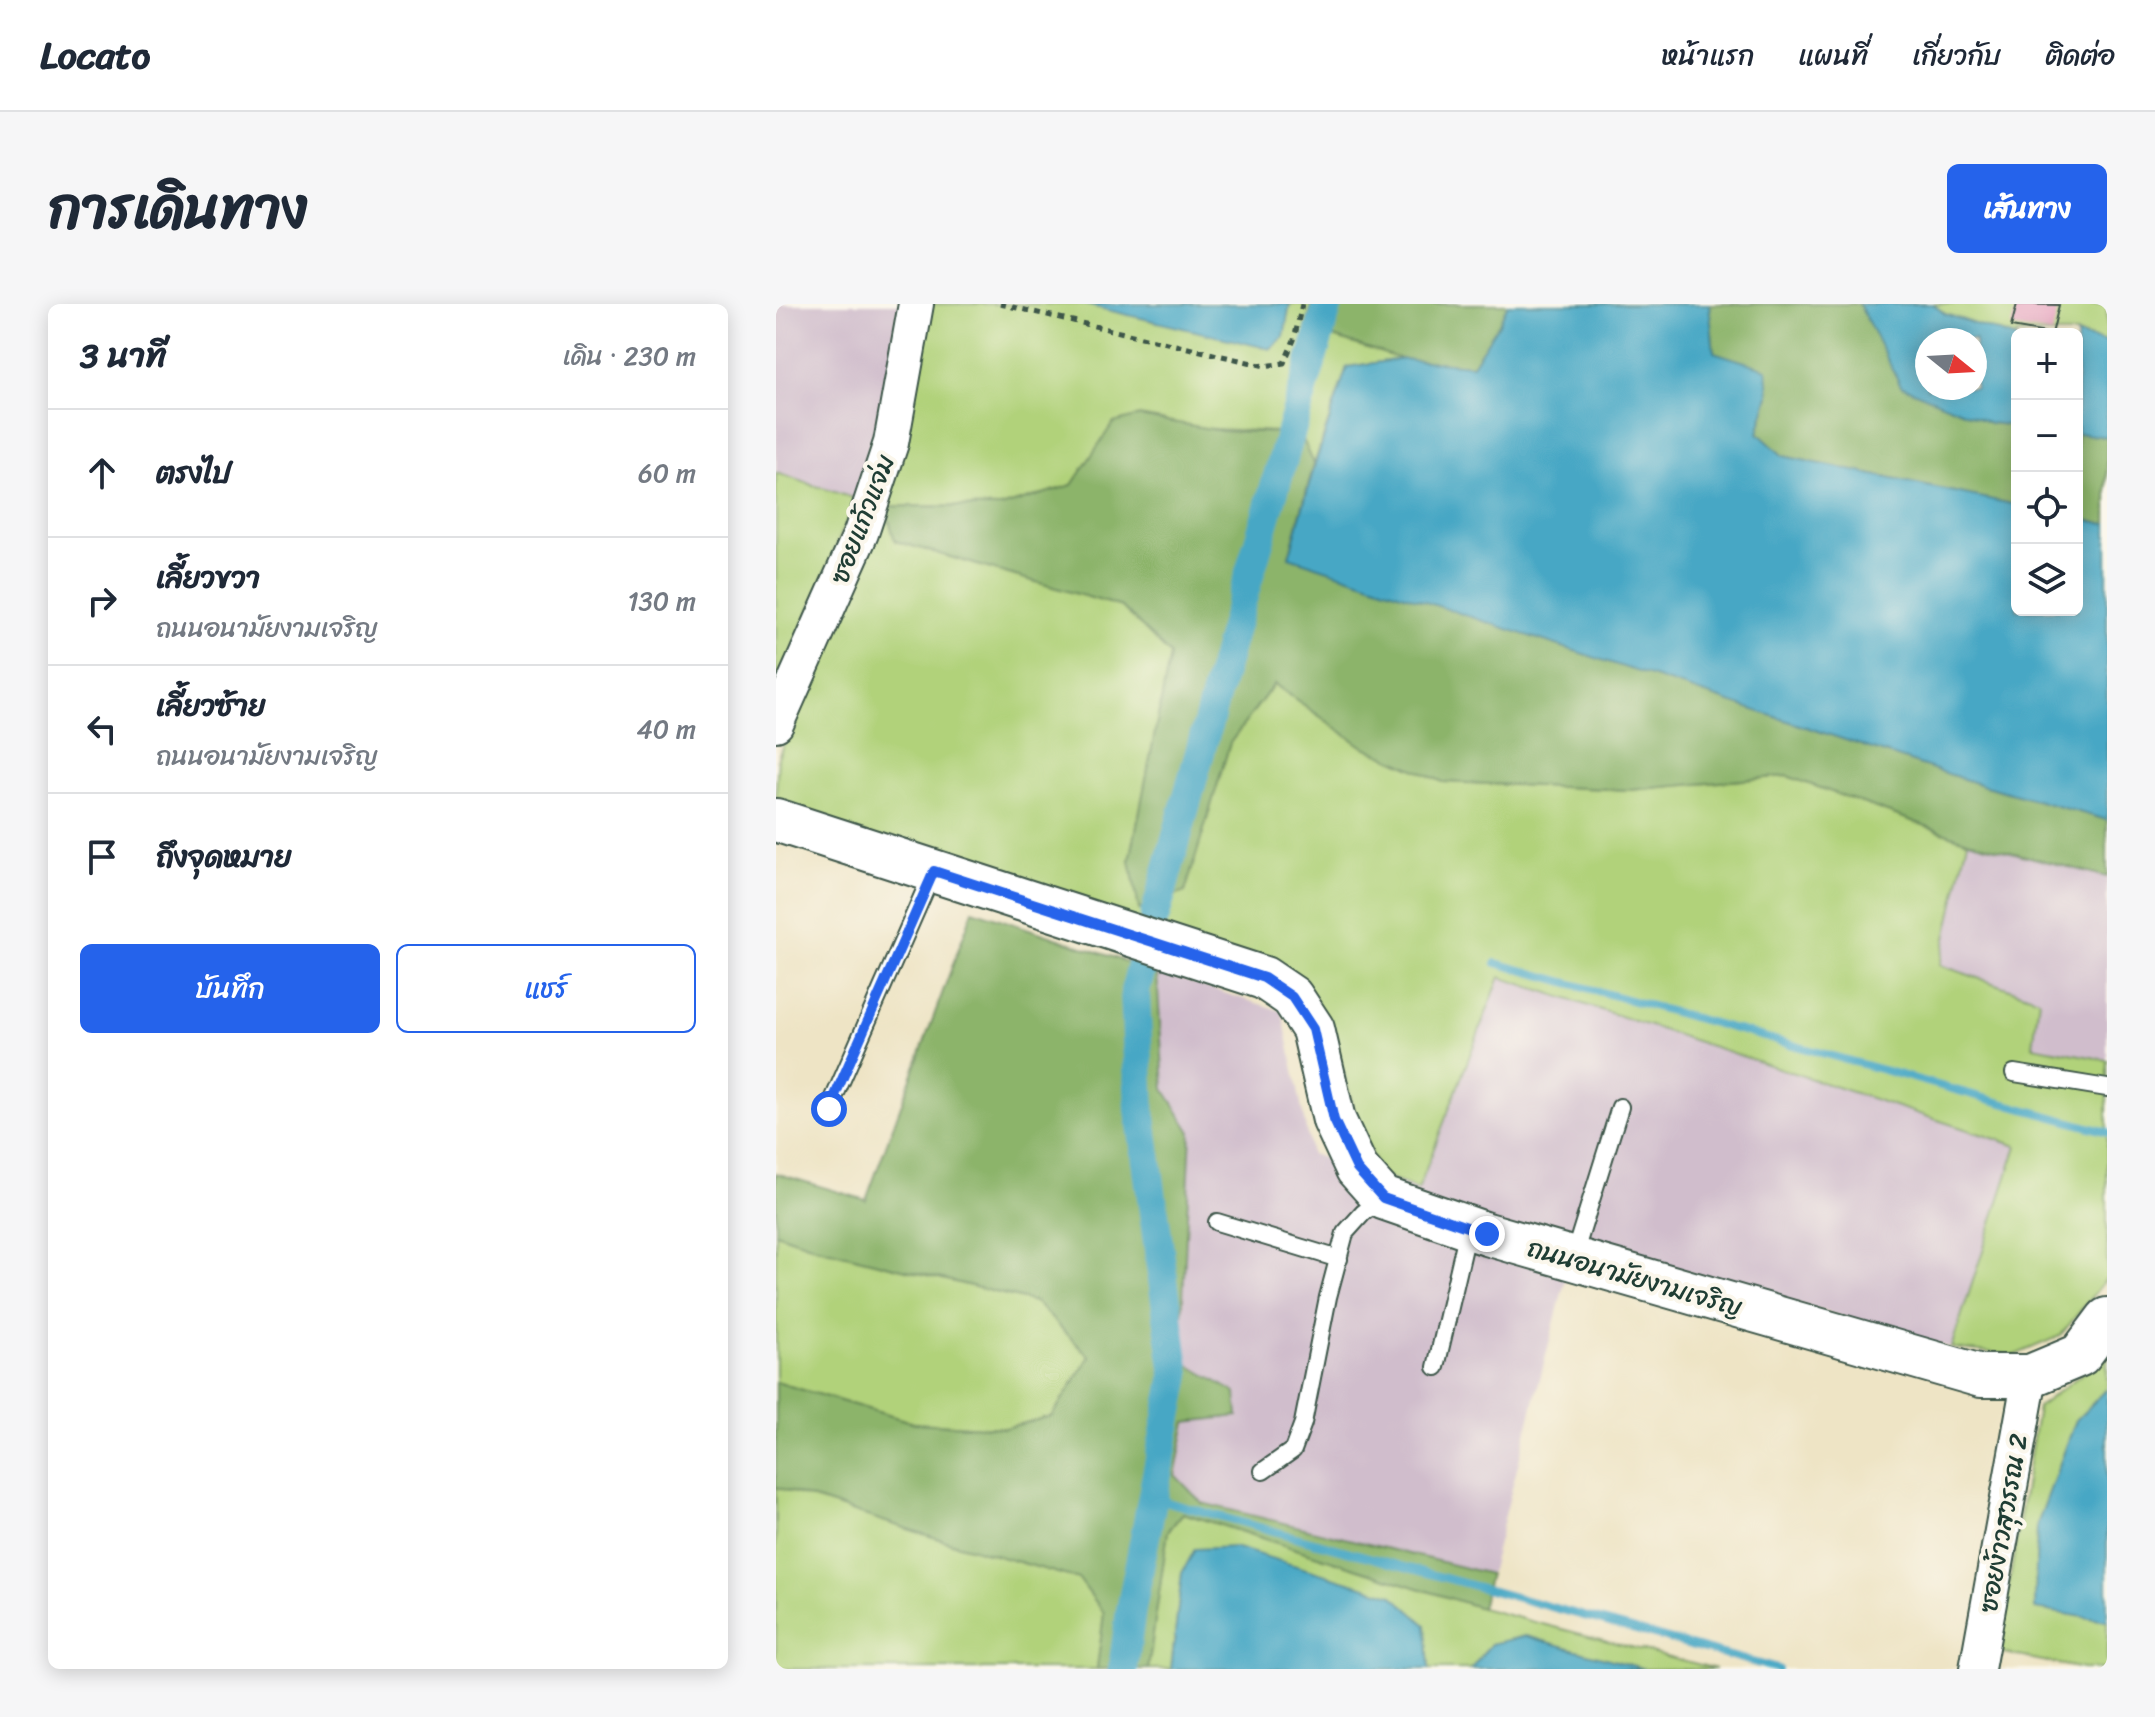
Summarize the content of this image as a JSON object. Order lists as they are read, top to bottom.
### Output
{
  "streets": {
    "street": ["ซอยแก้วแจ่ม", "ถนนอนามัยงามเจริญ", "ซอยง้าวสุวรรณ 2"]
  },
  "crossings": [
    ["ถนนอนามัยงามเจริญ", "ซอยง้าวสุวรรณ 2"]
  ],
  "north": "right",
  "page": {
    "header": "Locato",
    "nav": [
      "หน้าแรก",
      "แผนที่",
      "เกี่ยวกับ",
      "ติดต่อ"
    ],
    "title": "การเดินทาง",
    "buttons": [
      "เส้นทาง",
      ["บันทึก", "แชร์"]
    ],
    "heading": ["3 นาที", "เดิน · 230 m"],
    "map_buttons": ["+", "−"],
    "list": [
      ["ตรงไป", "60 m"],
      ["เลี้ยวขวา", "ถนนอนามัยงามเจริญ", "130 m"],
      ["เลี้ยวซ้าย", "ถนนอนามัยงามเจริญ", "40 m"],
      "ถึงจุดหมาย"
    ]
  }
}
